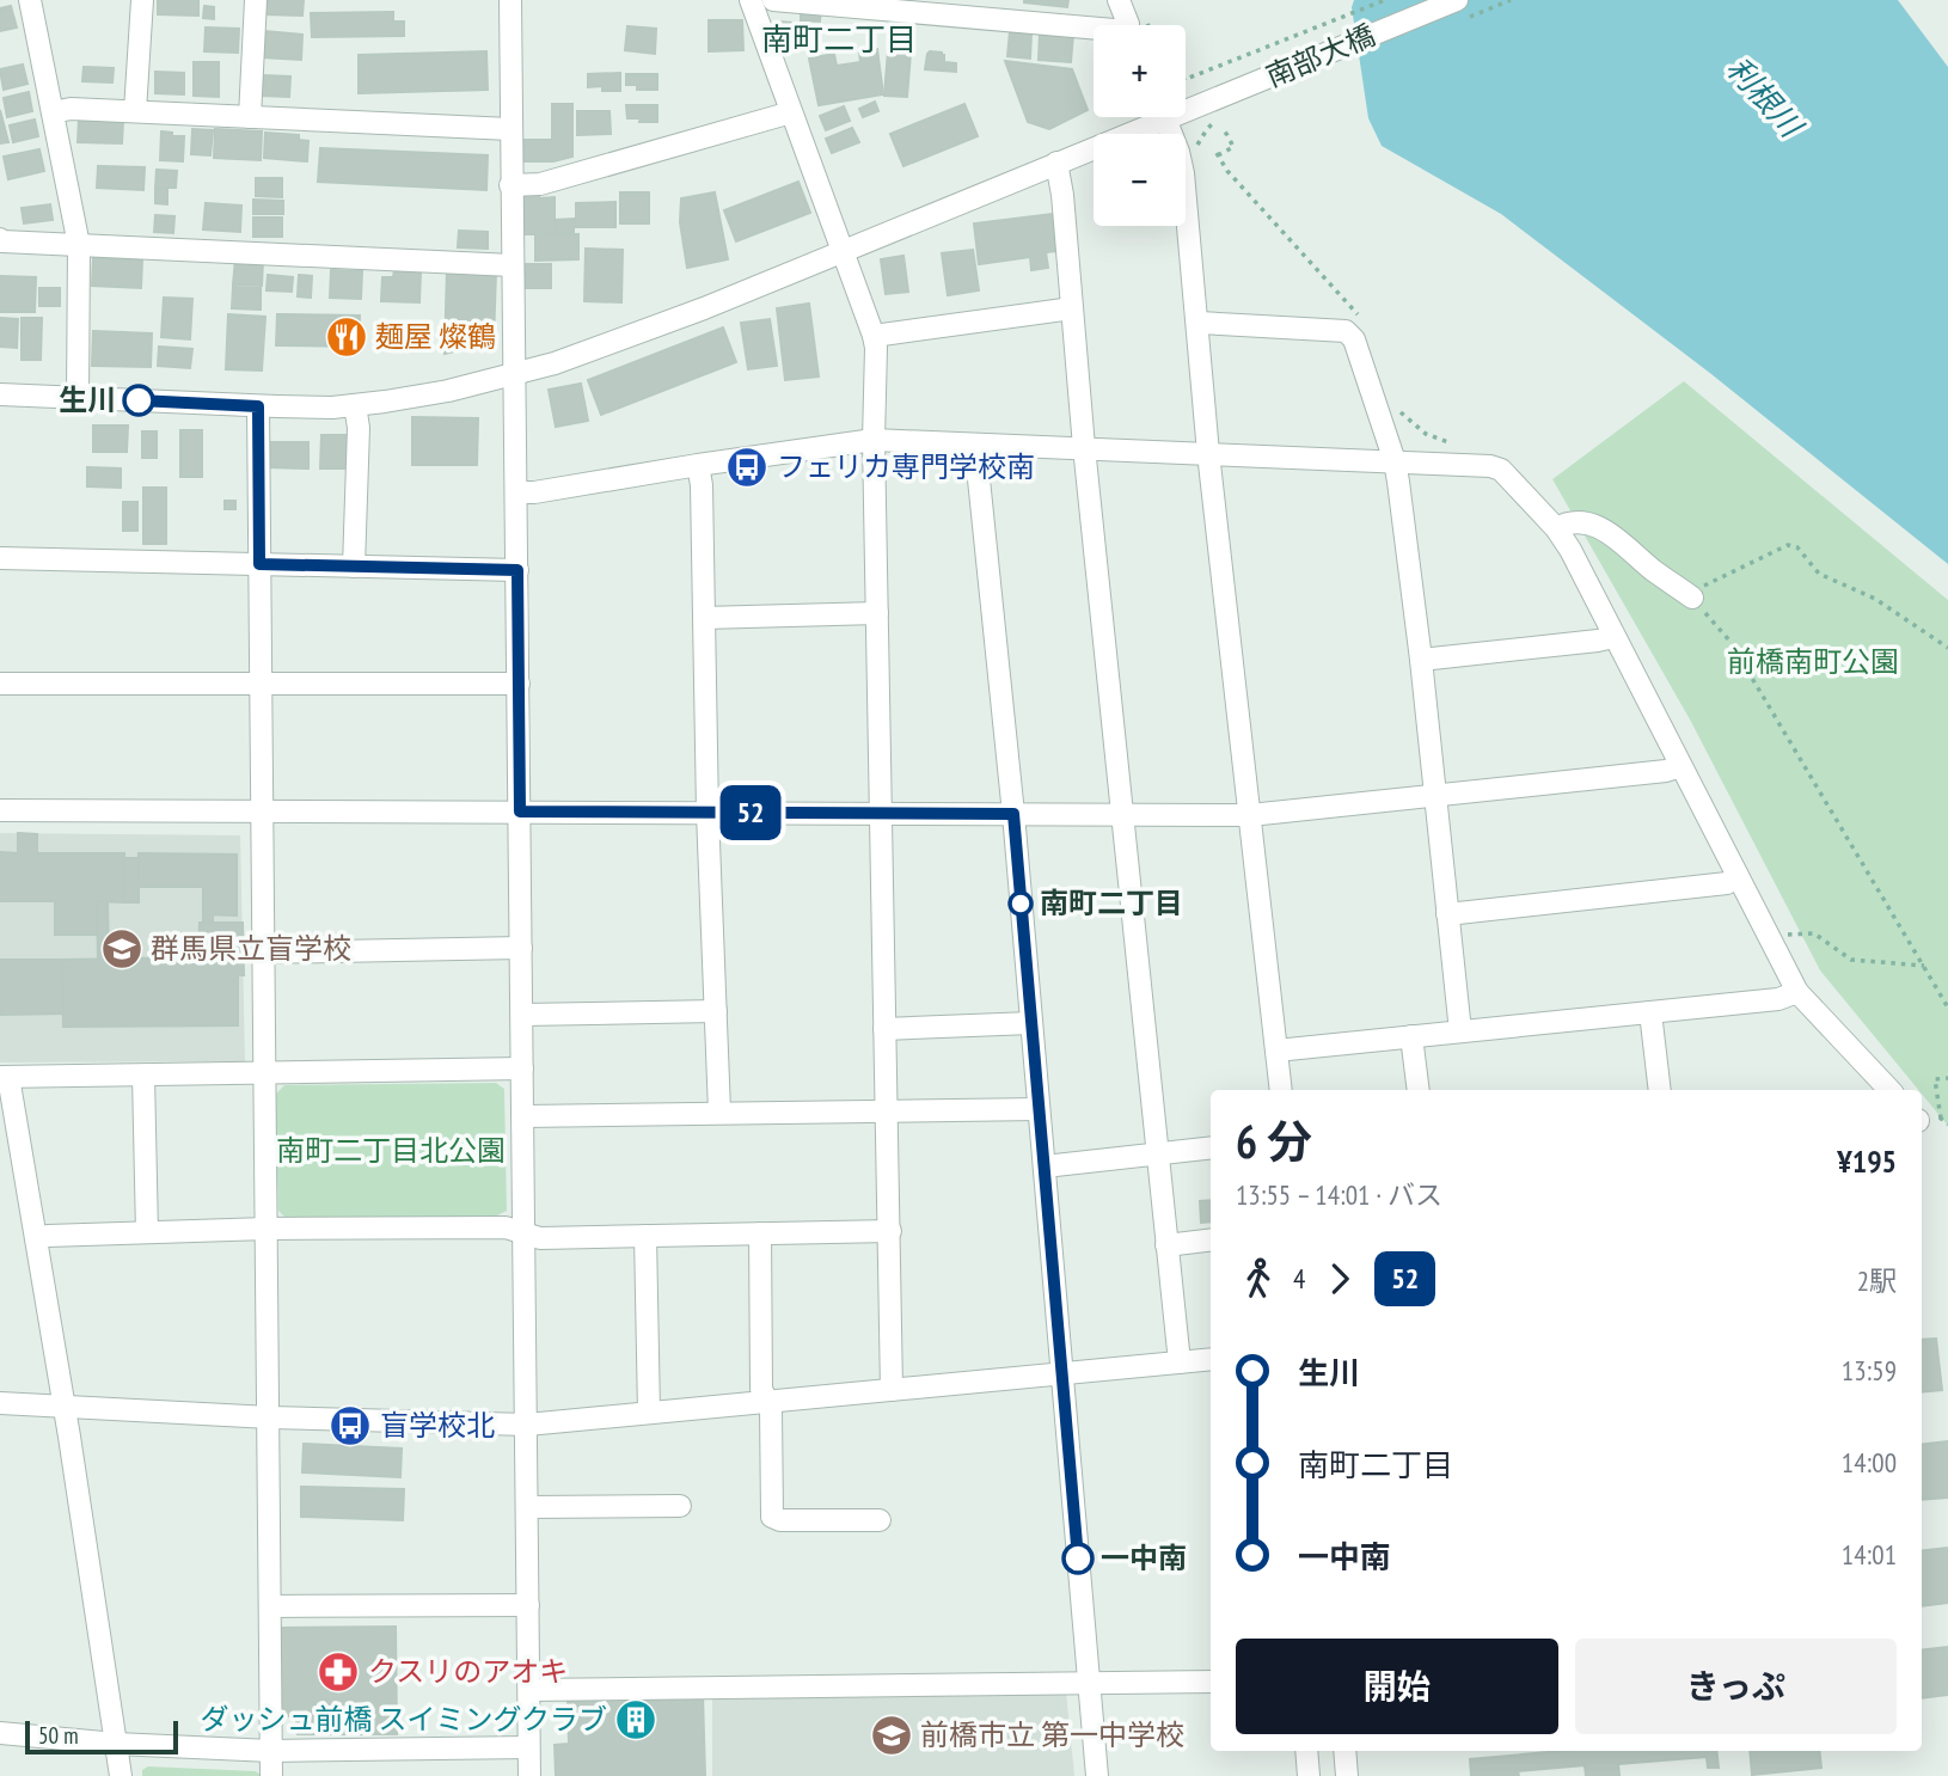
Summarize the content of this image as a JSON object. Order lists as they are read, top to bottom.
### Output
{
  "streets": {
    "street": ["南部大橋"]
  },
  "districts": ["南町二丁目"],
  "water": ["利根川"],
  "parks": ["前橋南町公園", "南町二丁目北公園"],
  "places": {
    "restaurant": ["麺屋 燦鶴"],
    "other": ["生川", "南町二丁目", "一中南"],
    "bus stop": ["フェリカ専門学校南", "盲学校北"],
    "school or university": ["群馬県立盲学校", "前橋市立 第一中学校"],
    "pharmacy": ["クスリのアオキ"],
    "building": ["ダッシュ前橋 スイミングクラブ"]
  },
  "lines": ["bus line 52"],
  "scale_bar": "50 m",
  "page": {
    "on_map": "52",
    "map_buttons": ["+", "−"],
    "heading": ["6 分", "13:55 – 14:01 · バス", "¥195"],
    "legs": ["4", "52", "2駅"],
    "list": [
      {
        "name": "生川",
        "value": "13:59"
      },
      {
        "name": "南町二丁目",
        "value": "14:00"
      },
      {
        "name": "一中南",
        "value": "14:01"
      }
    ],
    "buttons": ["開始", "きっぷ"],
    "scale": "50 m"
  }
}
